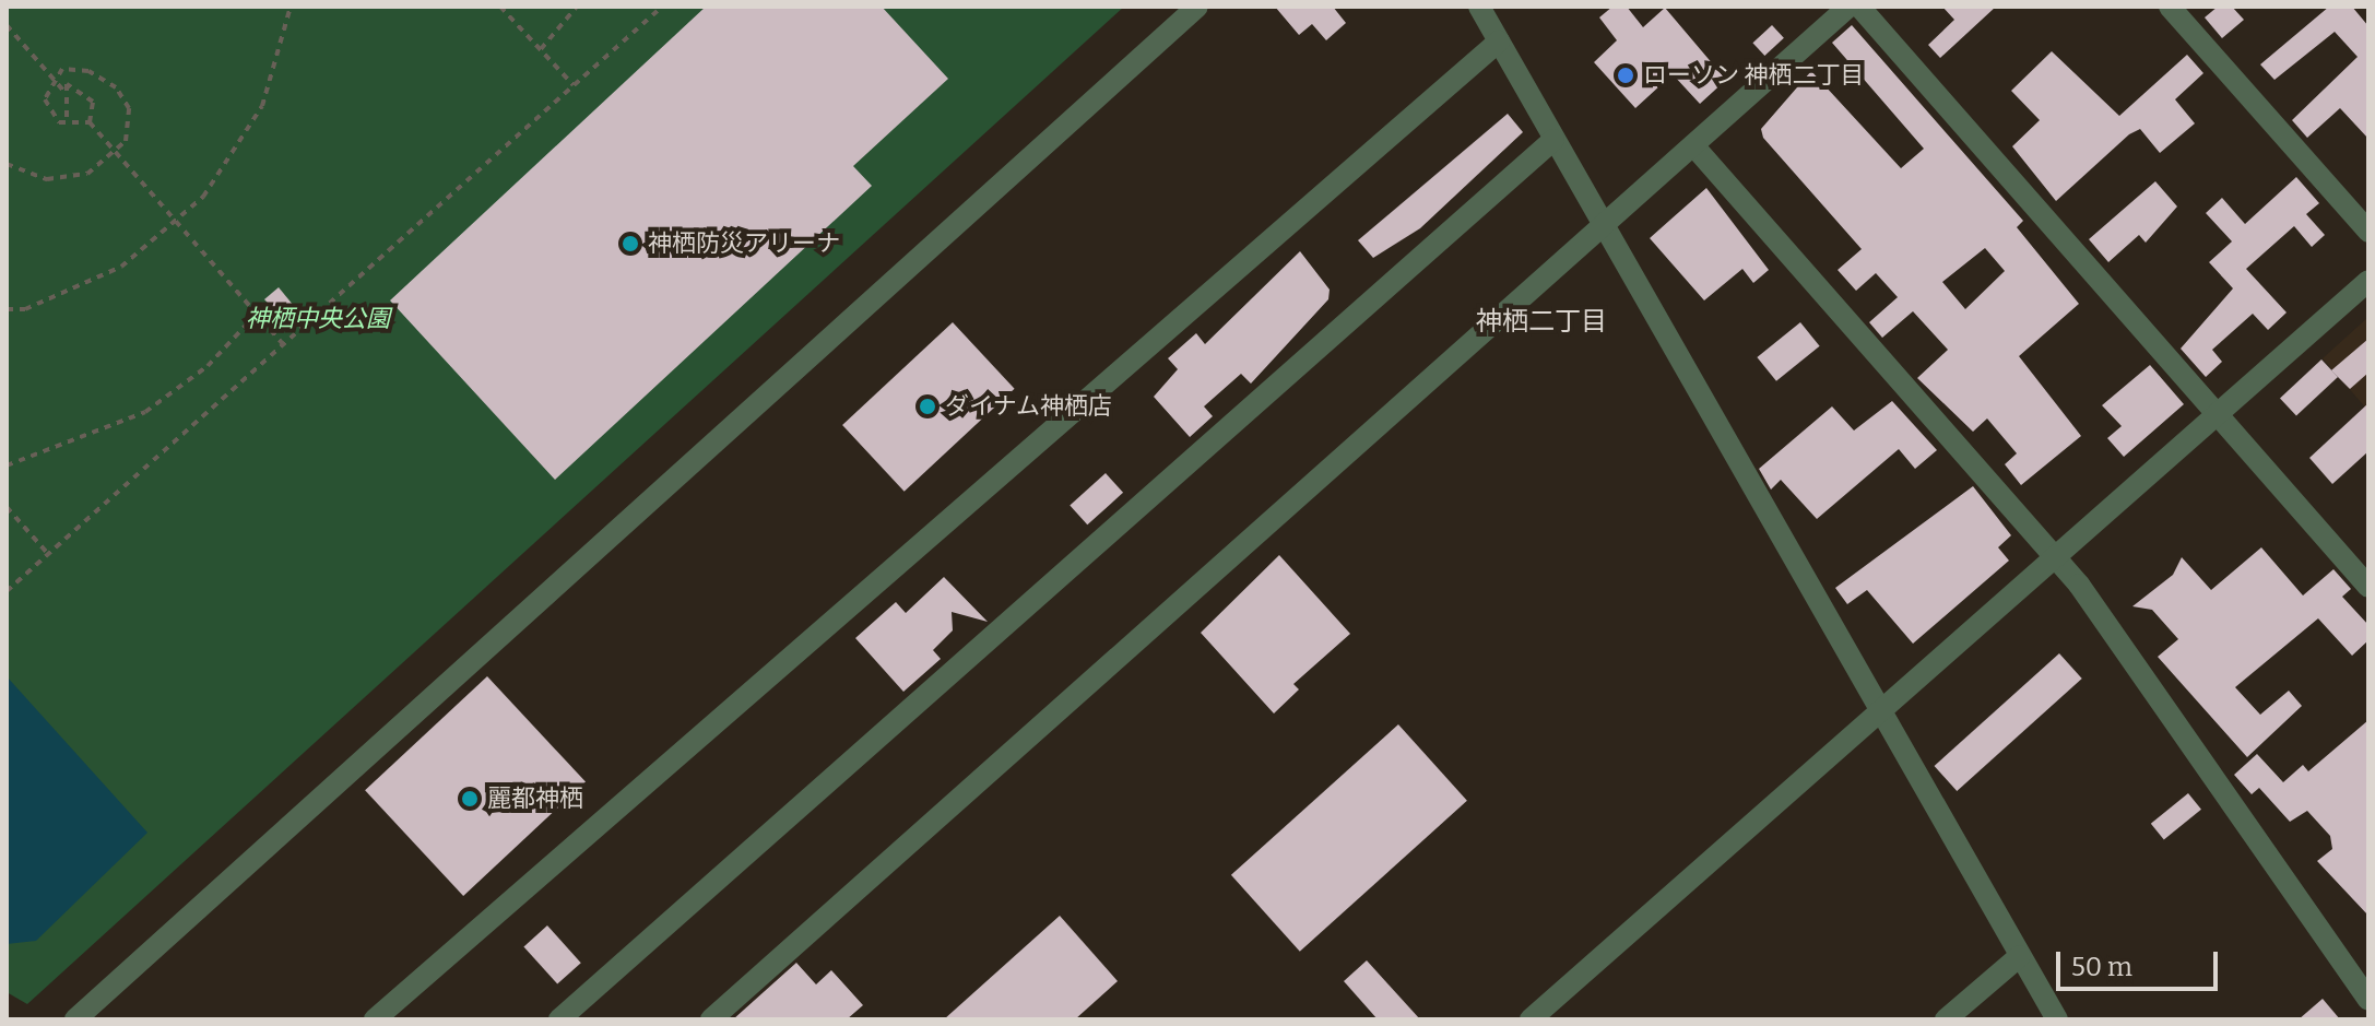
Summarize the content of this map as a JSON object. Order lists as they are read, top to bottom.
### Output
{
  "districts": ["神栖二丁目"],
  "parks": ["神栖中央公園"],
  "places": [
    "ローソン 神栖二丁目",
    "神栖防災アリーナ",
    "ダイナム神栖店",
    "麗都神栖"
  ],
  "scale_bar": "50 m"
}
